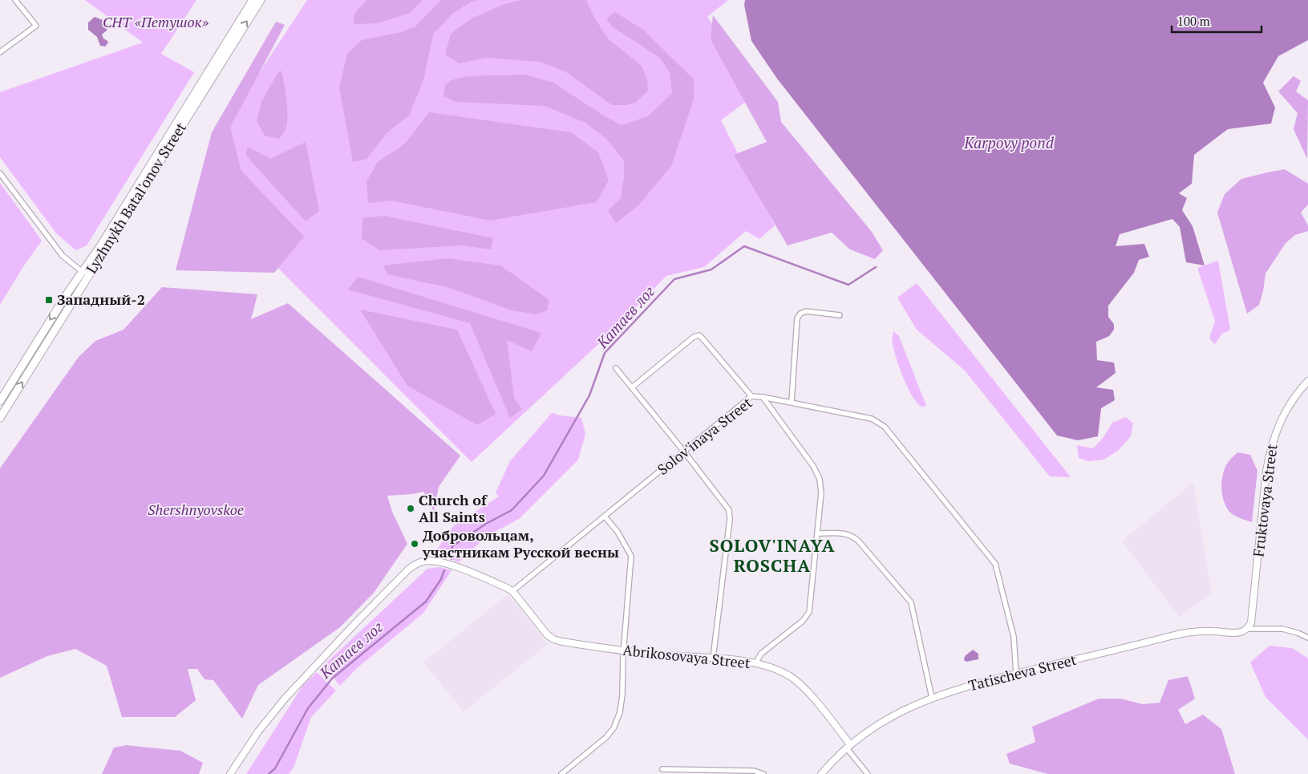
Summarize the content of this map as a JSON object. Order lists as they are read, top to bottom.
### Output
{
  "streets": {
    "main road": ["Lyzhnykh Batal'onov Street"],
    "street": [
      "Solov'inaya Street",
      "Fruktovaya Street",
      "Abrikosovaya Street",
      "Tatischeva Street"
    ]
  },
  "crossings": [
    ["Solov'inaya Street", "Abrikosovaya Street"],
    ["Solov'inaya Street", "Tatischeva Street"],
    ["Fruktovaya Street", "Tatischeva Street"],
    ["Abrikosovaya Street", "Tatischeva Street"]
  ],
  "districts": ["SOLOV'INAYA ROSCHA"],
  "water": ["Karpovy pond", "Катаев лог"],
  "parks": ["СНТ «Петушок»", "Shershnyovskoe"],
  "places": {
    "transit": ["Западный-2"],
    "other": ["Church of All Saints", "Добровольцам, участникам Русской весны"]
  },
  "scale_bar": "100 m"
}
